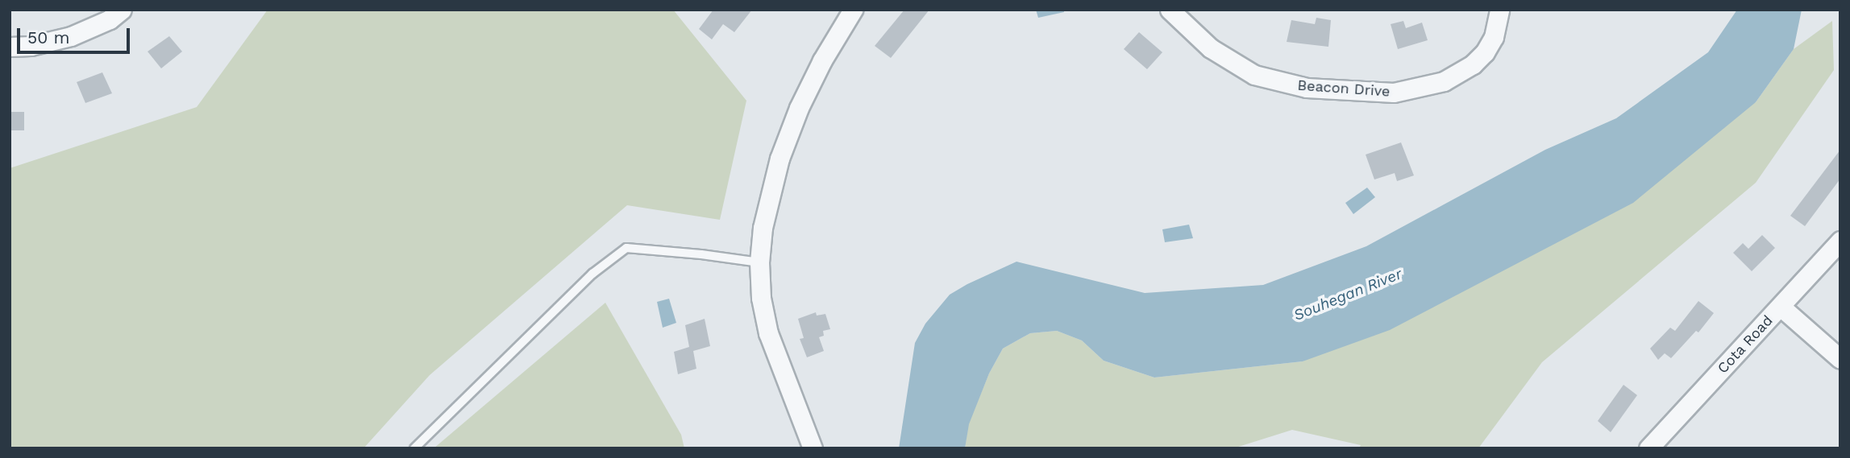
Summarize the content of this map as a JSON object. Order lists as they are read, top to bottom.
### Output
{
  "streets": {
    "street": ["Beacon Drive", "Cota Road"]
  },
  "water": ["Souhegan River"],
  "scale_bar": "50 m"
}
